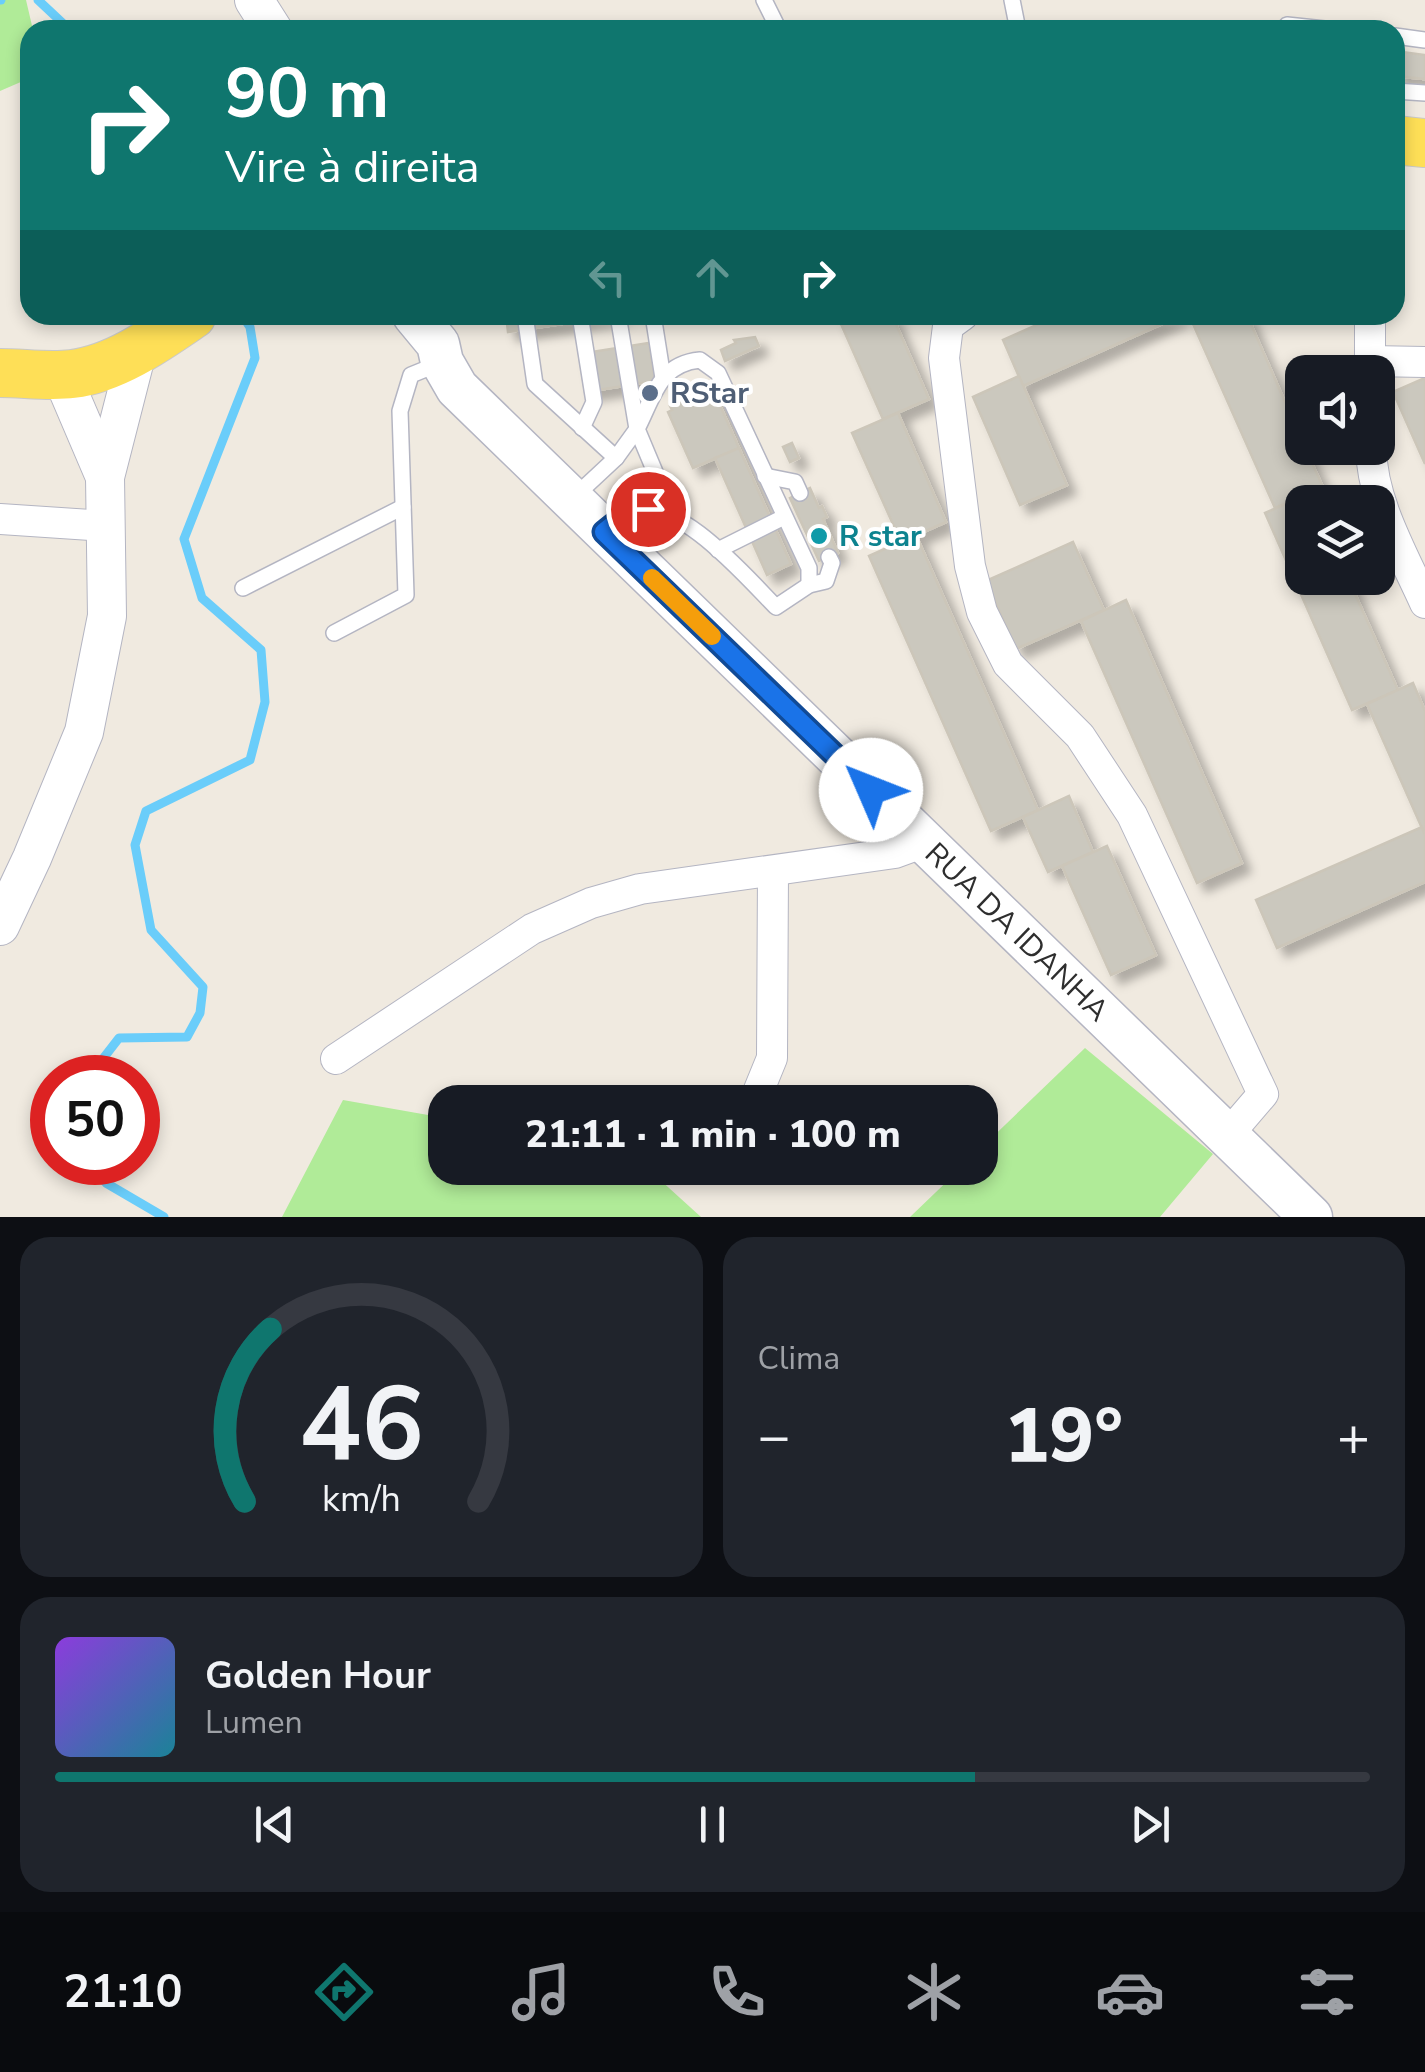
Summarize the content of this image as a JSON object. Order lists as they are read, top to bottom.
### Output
{
  "streets": {
    "main road": ["RUA DA IDANHA"]
  },
  "places": ["RStar", "R star"],
  "page": {
    "turn": ["90 m", "Vire à direita"],
    "limit": "50",
    "trip": "21:11 · 1 min · 100 m",
    "tile": "Clima",
    "heat": ["−", "19°", "+"],
    "song": ["Golden Hour", "Lumen"],
    "tabs": "21:10",
    "gauge": ["46", "km/h"]
  }
}
